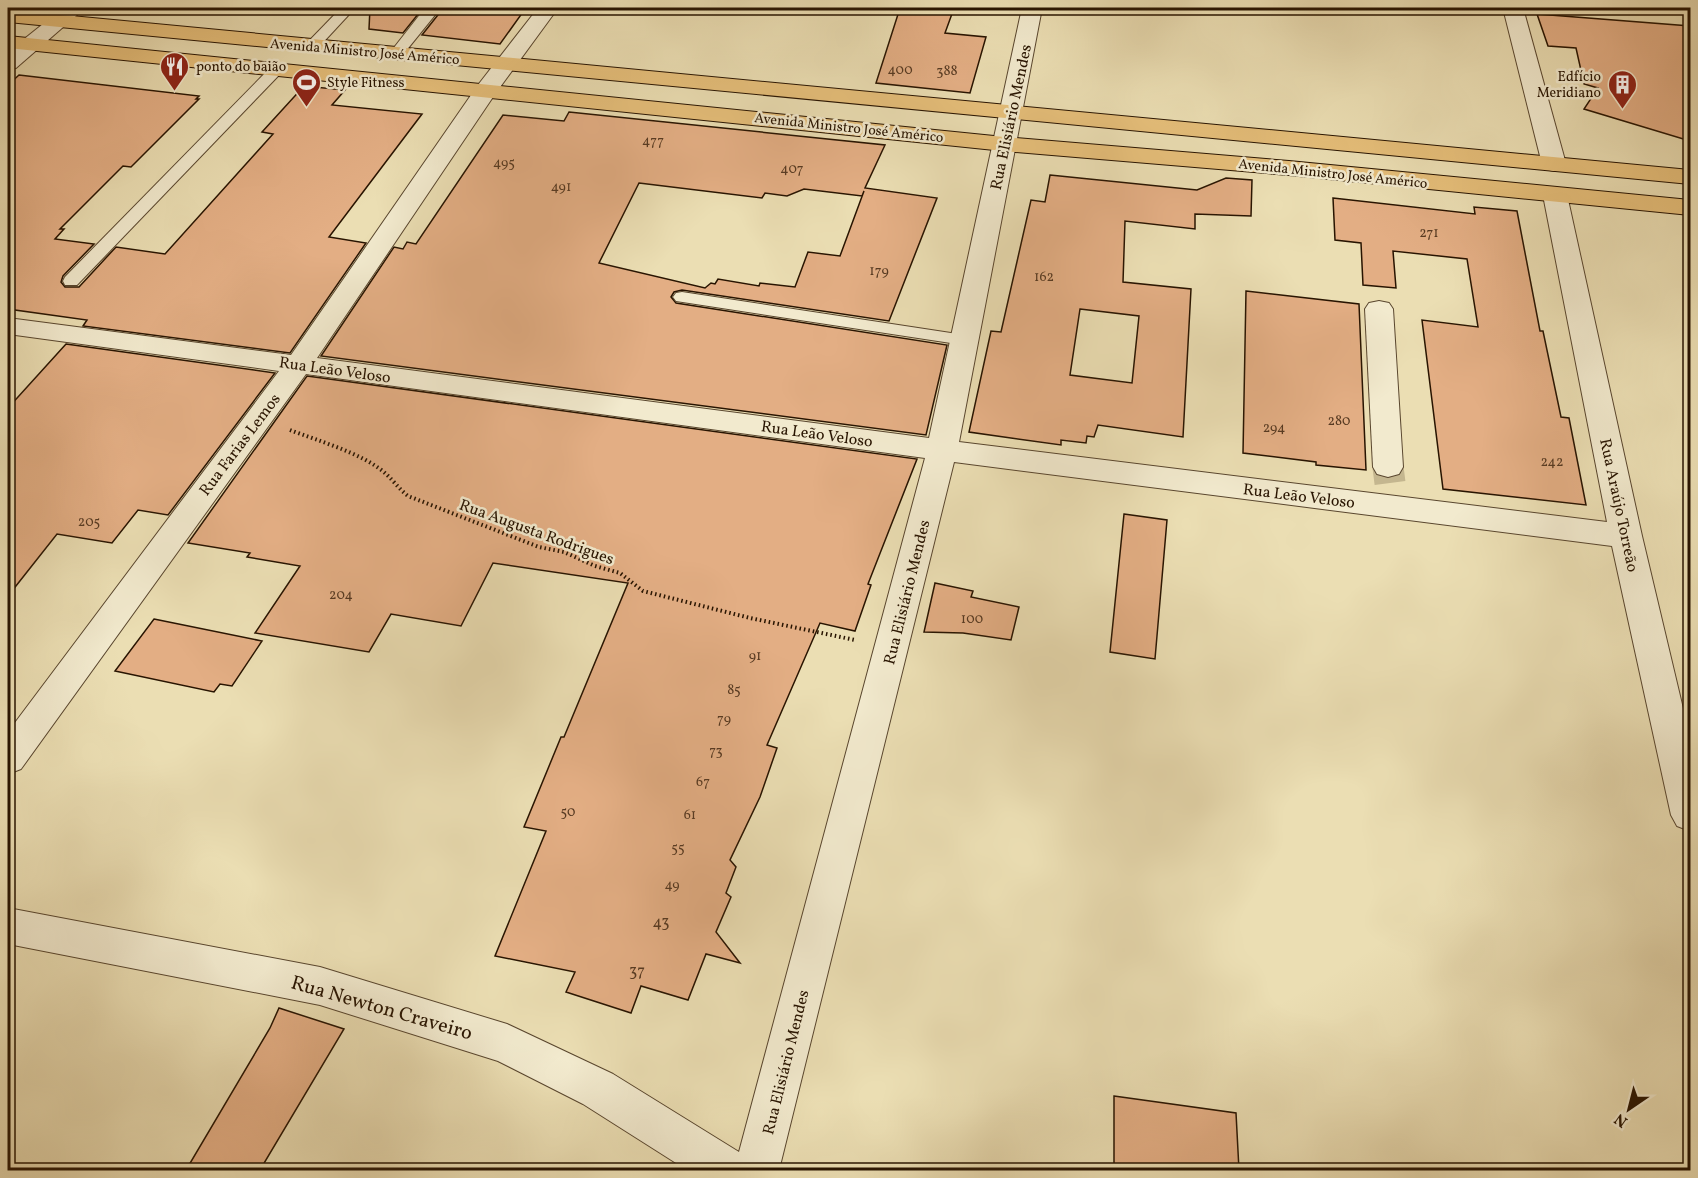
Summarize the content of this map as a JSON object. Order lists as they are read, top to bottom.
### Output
{
  "streets": {
    "main road": ["Avenida Ministro José Américo"],
    "street": [
      "Rua Elisiário Mendes",
      "Rua Leão Veloso",
      "Rua Farias Lemos",
      "Rua Araújo Torreão",
      "Rua Newton Craveiro"
    ],
    "path": ["Rua Augusta Rodrigues"]
  },
  "crossings": [
    ["Avenida Ministro José Américo", "Rua Elisiário Mendes"],
    ["Avenida Ministro José Américo", "Rua Farias Lemos"],
    ["Avenida Ministro José Américo", "Rua Araújo Torreão"],
    ["Rua Elisiário Mendes", "Rua Leão Veloso"],
    ["Rua Elisiário Mendes", "Rua Augusta Rodrigues"],
    ["Rua Leão Veloso", "Rua Farias Lemos"],
    ["Rua Leão Veloso", "Rua Araújo Torreão"],
    ["Rua Farias Lemos", "Rua Augusta Rodrigues"]
  ],
  "places": {
    "restaurant": ["ponto do baião"],
    "sports": ["Style Fitness"],
    "building": ["Edfício Meridiano"]
  },
  "house_numbers": [
    "400",
    "388",
    "477",
    "495",
    "407",
    "491",
    "271",
    "179",
    "162",
    "280",
    "294",
    "242",
    "205",
    "204",
    "100",
    "91",
    "85",
    "79",
    "73",
    "67",
    "50",
    "61",
    "55",
    "49",
    "43",
    "37"
  ],
  "north": "bottom left"
}
